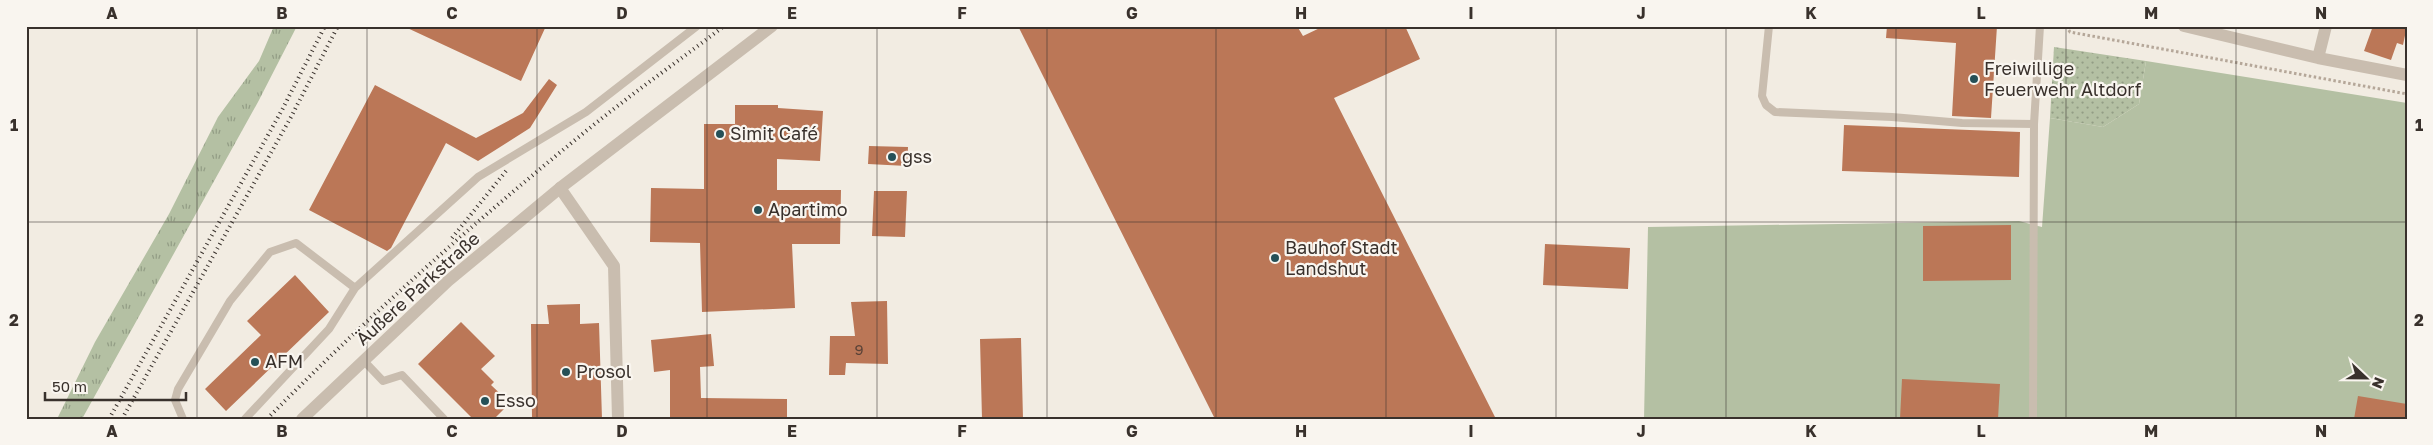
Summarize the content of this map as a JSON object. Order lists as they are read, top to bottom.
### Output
{
  "streets": {
    "street": ["Äußere Parkstraße"]
  },
  "places": [
    "Freiwillige Feuerwehr Altdorf",
    "Simit Café",
    "gss",
    "Apartimo",
    "Bauhof Stadt Landshut",
    "AFM",
    "Prosol",
    "Esso"
  ],
  "house_numbers": ["9"],
  "scale_bar": "50 m",
  "north": "right",
  "grid": {
    "columns": [
      "A",
      "B",
      "C",
      "D",
      "E",
      "F",
      "G",
      "H",
      "I",
      "J",
      "K",
      "L",
      "M",
      "N"
    ],
    "rows": ["1", "2"]
  }
}
